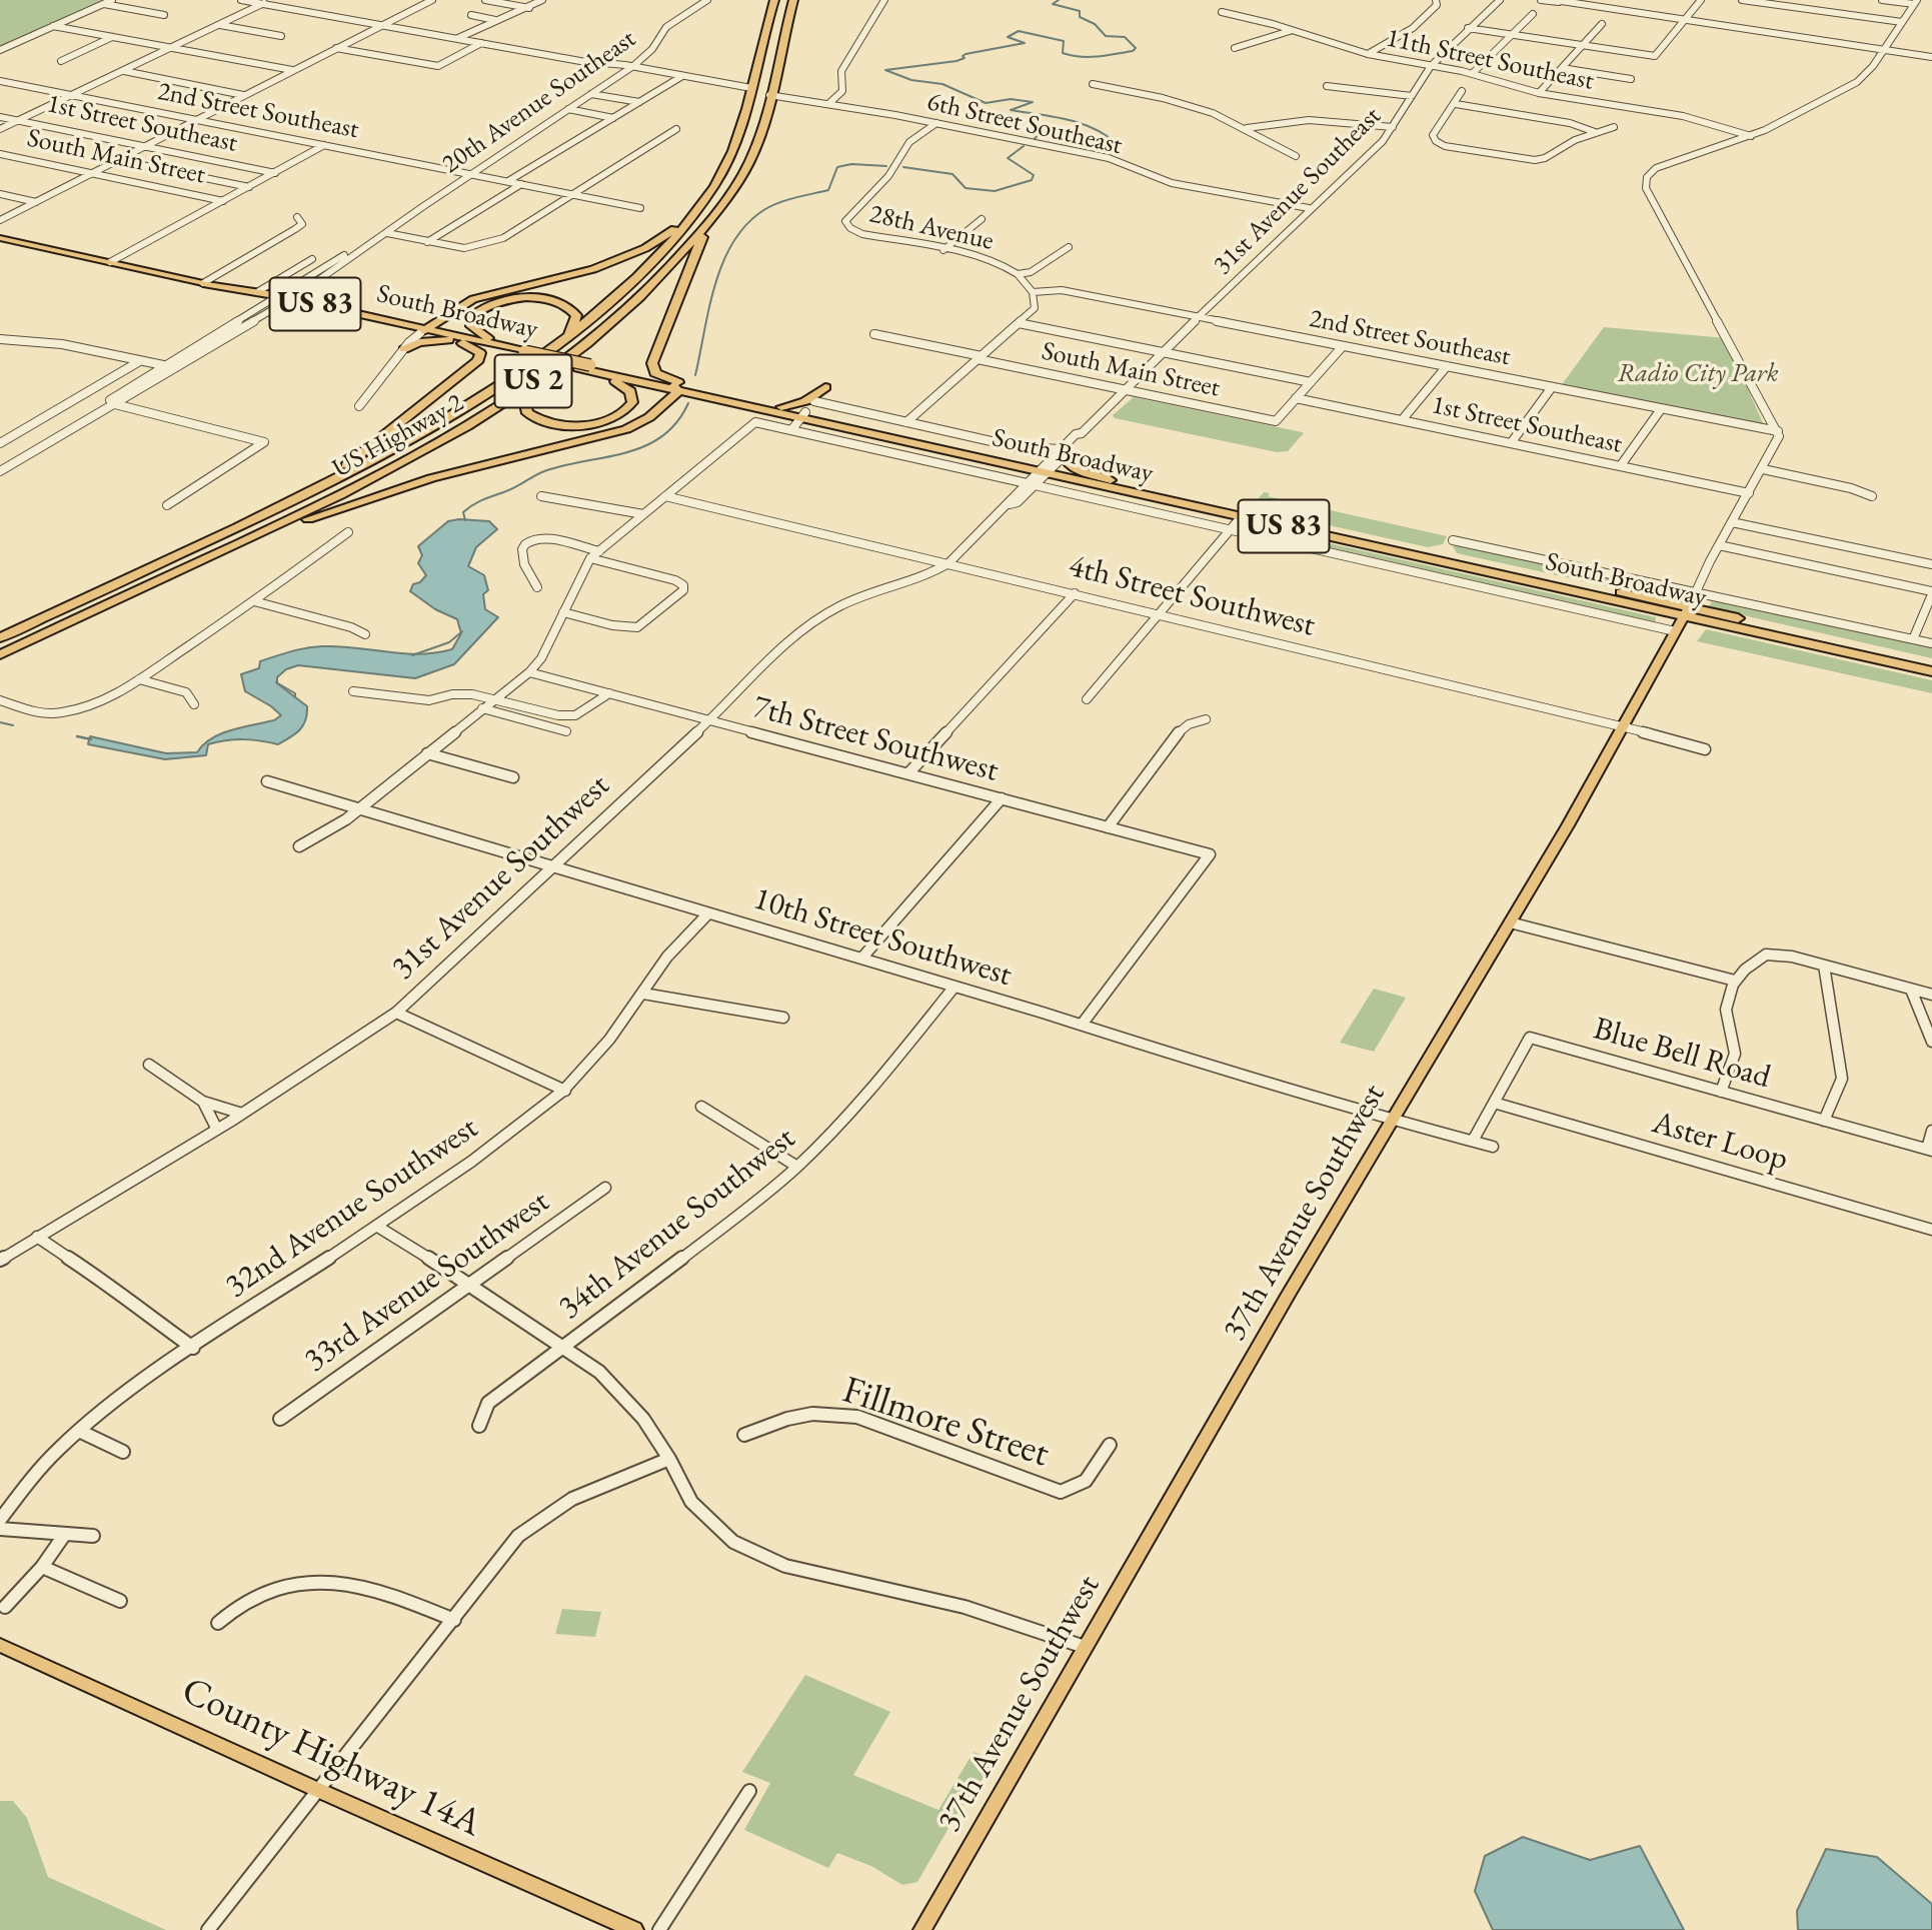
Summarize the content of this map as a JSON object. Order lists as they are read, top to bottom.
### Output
{
  "streets": {
    "highway": [
      "US 83",
      "South Broadway",
      "US 2",
      "US Highway 2"
    ],
    "main road": ["37th Avenue Southwest", "County Highway 14A"],
    "street": [
      "11th Street Southeast",
      "20th Avenue Southeast",
      "2nd Street Southeast",
      "1st Street Southeast",
      "6th Street Southeast",
      "South Main Street",
      "31st Avenue Southeast",
      "28th Avenue",
      "4th Street Southwest",
      "7th Street Southwest",
      "31st Avenue Southwest",
      "10th Street Southwest",
      "Blue Bell Road",
      "Aster Loop",
      "32nd Avenue Southwest",
      "34th Avenue Southwest",
      "33rd Avenue Southwest",
      "Fillmore Street"
    ]
  },
  "crossings": [
    ["11th Street Southeast", "31st Avenue Southeast"],
    ["20th Avenue Southeast", "2nd Street Southeast"],
    ["2nd Street Southeast", "31st Avenue Southeast"],
    ["2nd Street Southeast", "37th Avenue Southwest"],
    ["1st Street Southeast", "South Main Street"],
    ["1st Street Southeast", "37th Avenue Southwest"],
    ["6th Street Southeast", "31st Avenue Southeast"],
    ["6th Street Southeast", "28th Avenue"],
    ["6th Street Southeast", "US Highway 2"],
    ["South Main Street", "31st Avenue Southeast"],
    ["South Main Street", "31st Avenue Southwest"],
    ["31st Avenue Southeast", "31st Avenue Southwest"],
    ["South Broadway", "31st Avenue Southwest"],
    ["South Broadway", "37th Avenue Southwest"],
    ["4th Street Southwest", "31st Avenue Southwest"],
    ["4th Street Southwest", "37th Avenue Southwest"],
    ["7th Street Southwest", "31st Avenue Southwest"],
    ["7th Street Southwest", "10th Street Southwest"],
    ["31st Avenue Southwest", "10th Street Southwest"],
    ["10th Street Southwest", "Blue Bell Road"],
    ["10th Street Southwest", "32nd Avenue Southwest"],
    ["10th Street Southwest", "37th Avenue Southwest"],
    ["10th Street Southwest", "34th Avenue Southwest"],
    ["Blue Bell Road", "Aster Loop"]
  ],
  "parks": ["Radio City Park"]
}
